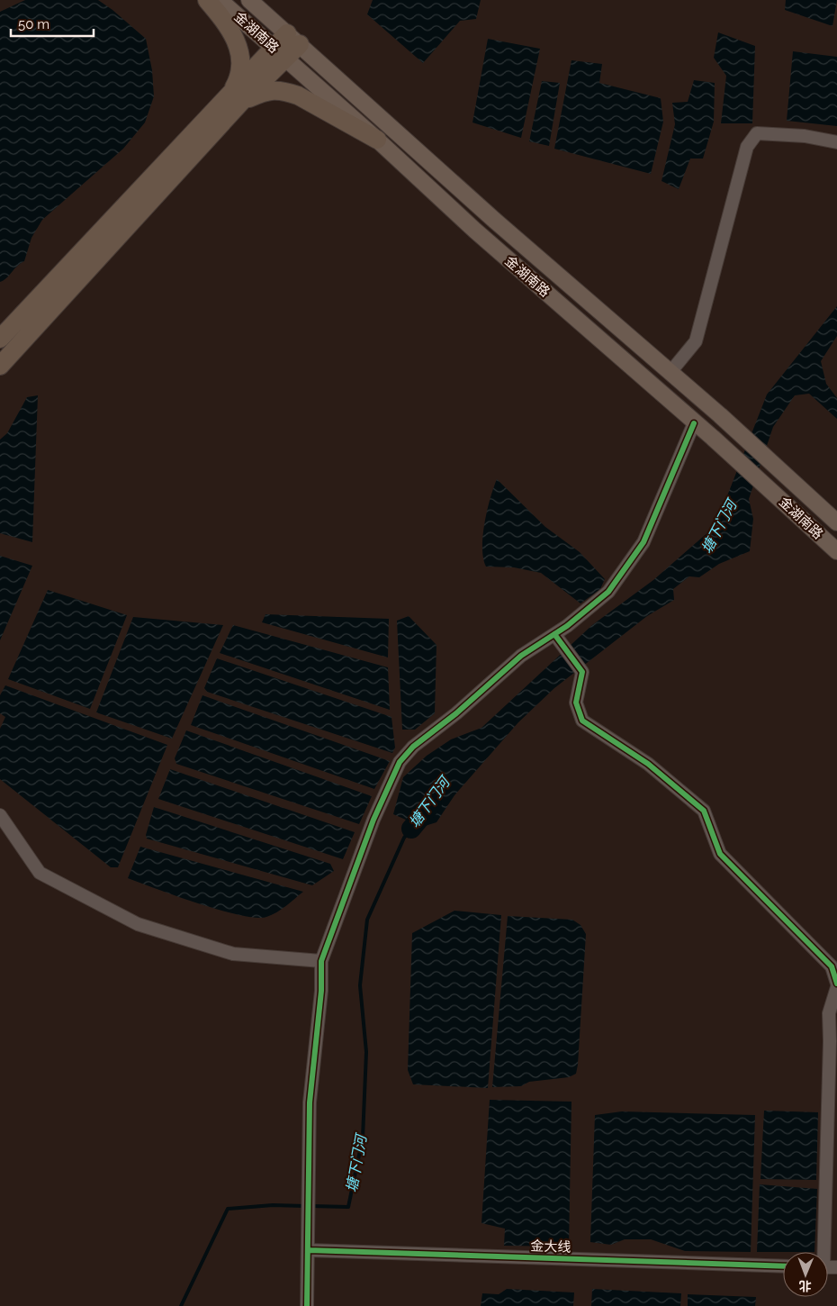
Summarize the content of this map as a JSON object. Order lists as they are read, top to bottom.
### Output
{
  "streets": {
    "main road": ["金湖南路"],
    "street": ["金大线"]
  },
  "water": ["塘下门河"],
  "scale_bar": "50 m",
  "north": "bottom"
}
